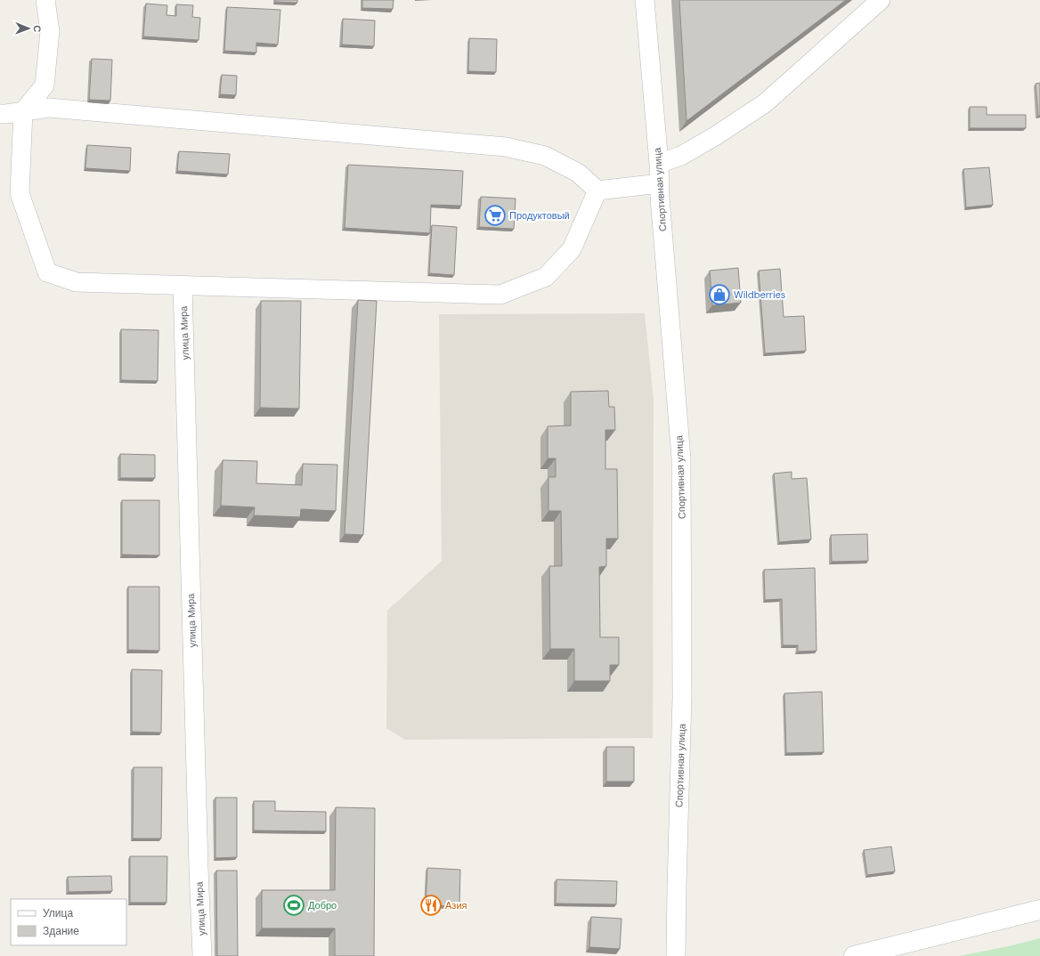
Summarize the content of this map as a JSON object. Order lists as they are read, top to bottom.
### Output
{
  "streets": {
    "street": ["Спортивная улица", "улица Мира"]
  },
  "places": {
    "supermarket": ["Продуктовый"],
    "shop": ["Wildberries"],
    "sports": ["Добро"],
    "restaurant": ["Азия"]
  },
  "legend": ["Улица", "Здание"],
  "north": "right"
}
